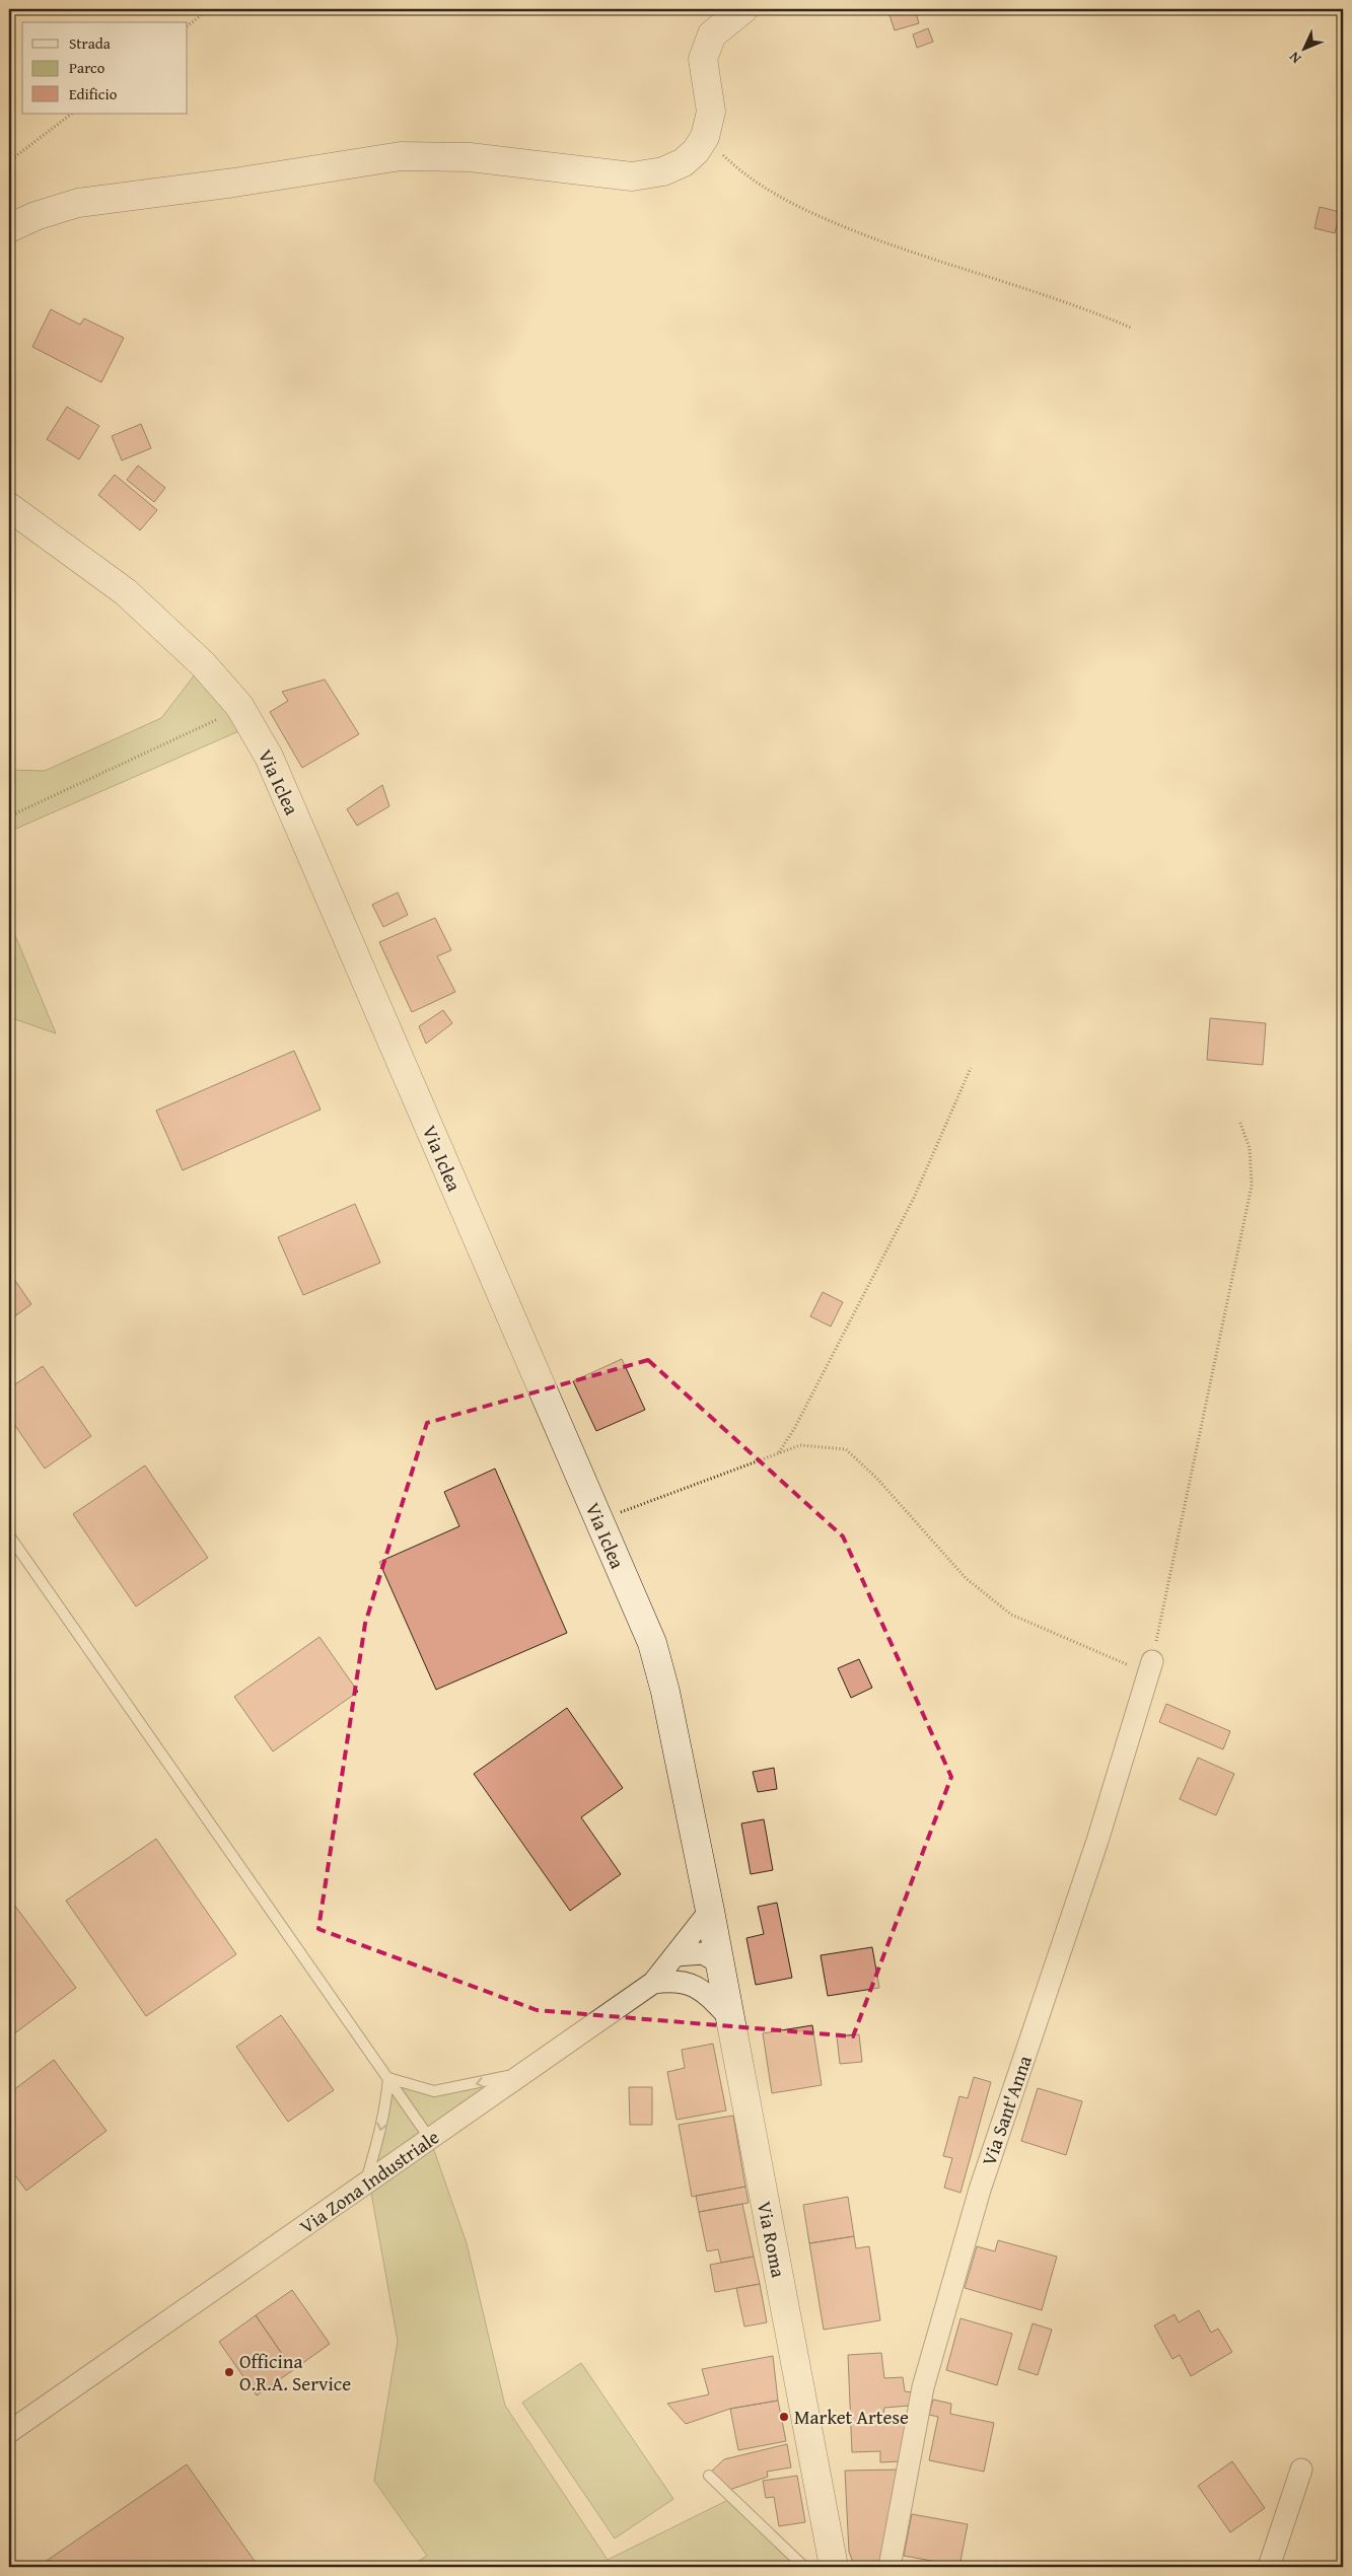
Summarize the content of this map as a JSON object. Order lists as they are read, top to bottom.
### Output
{
  "streets": {
    "street": [
      "Via Iclea",
      "Via Sant'Anna",
      "Via Zona Industriale",
      "Via Roma"
    ]
  },
  "crossings": [
    ["Via Iclea", "Via Zona Industriale"],
    ["Via Iclea", "Via Roma"],
    ["Via Zona Industriale", "Via Roma"]
  ],
  "places": ["Officina O.R.A. Service", "Market Artese"],
  "legend": ["Strada", "Parco", "Edificio"],
  "north": "bottom left"
}
